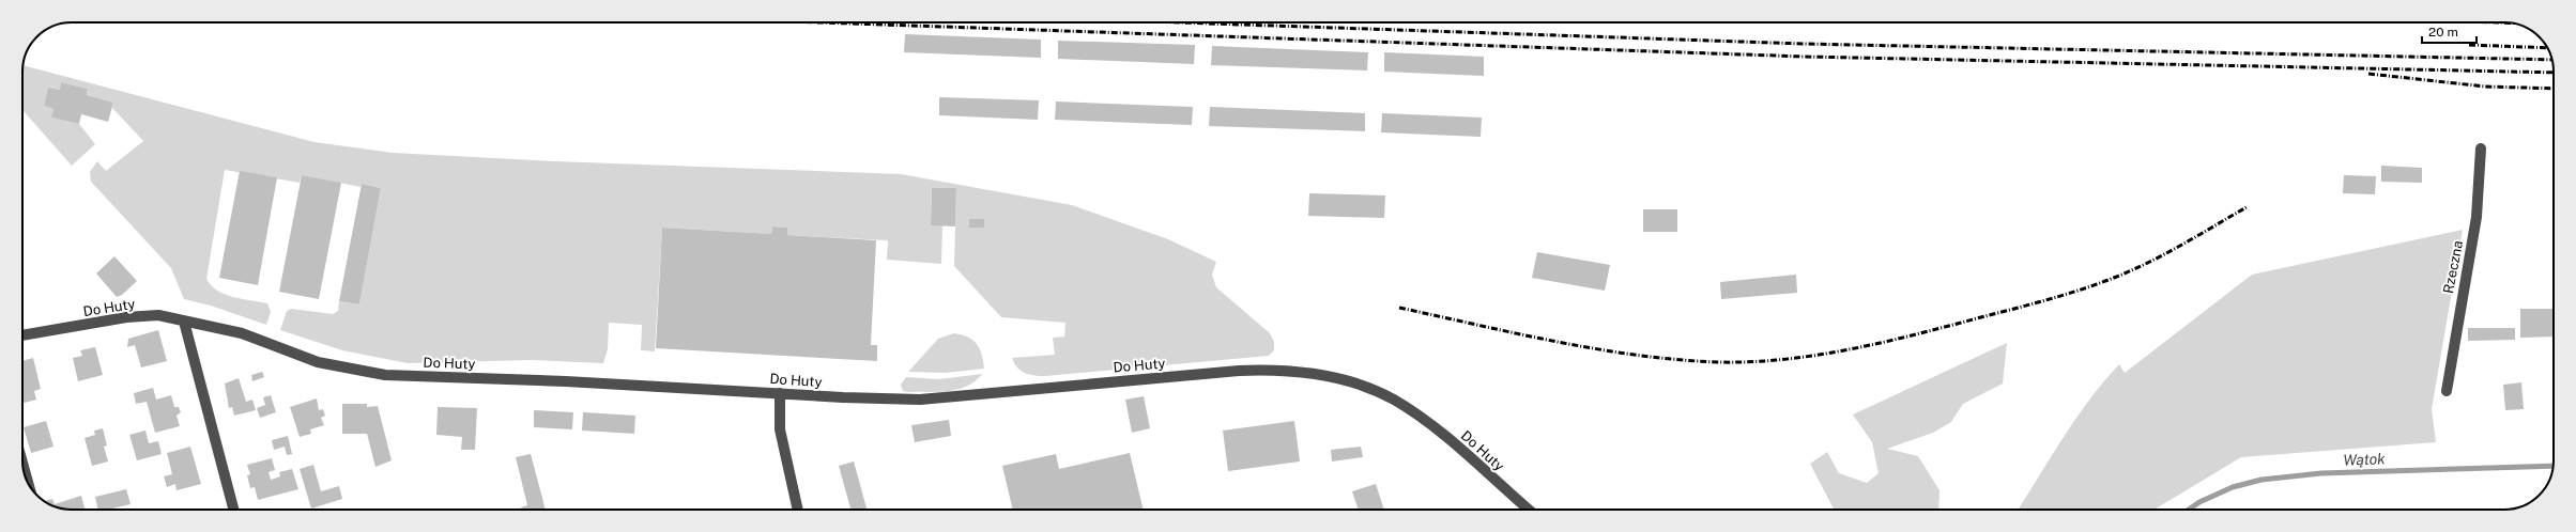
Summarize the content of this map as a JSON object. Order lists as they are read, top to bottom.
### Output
{
  "streets": {
    "street": ["Rzeczna", "Do Huty"]
  },
  "water": ["Wątok"],
  "scale_bar": "20 m"
}
